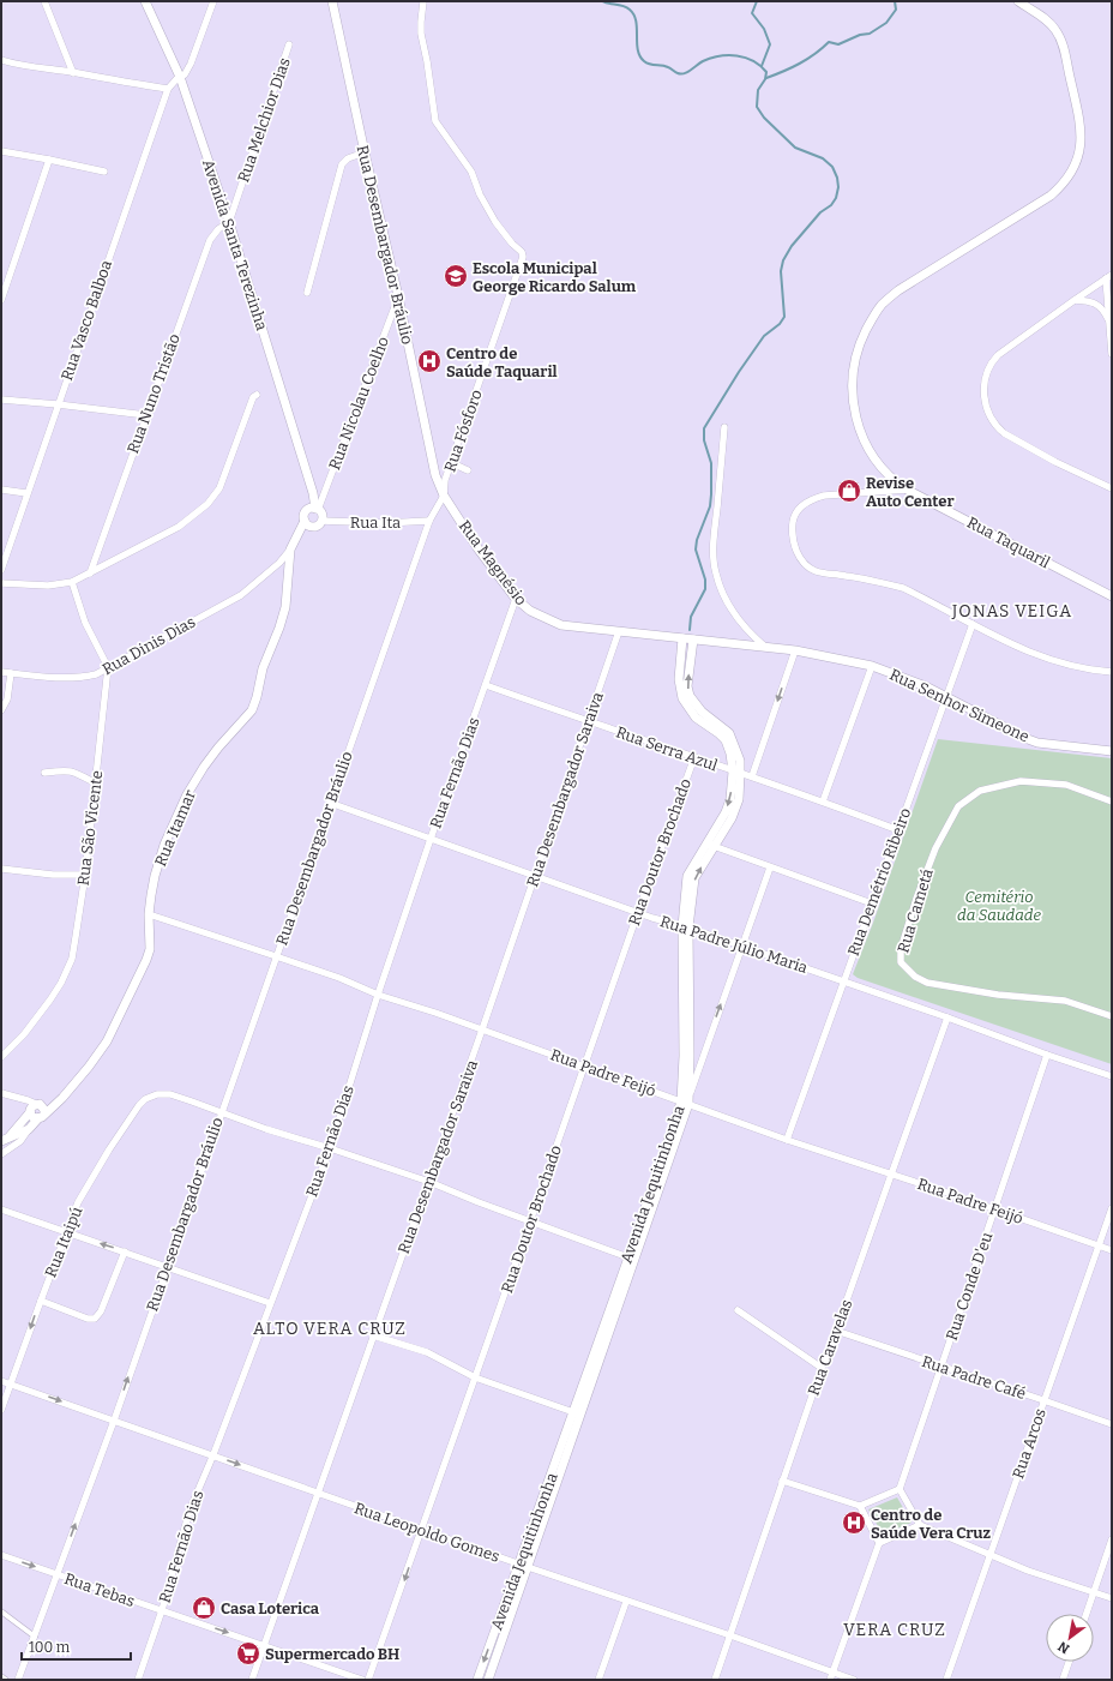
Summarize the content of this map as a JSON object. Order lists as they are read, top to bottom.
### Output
{
  "streets": {
    "street": [
      "Rua Melchior Dias",
      "Avenida Santa Terezinha",
      "Rua Desembargador Bráulio",
      "Rua Vasco Balboa",
      "Rua Nuno Tristão",
      "Rua Nicolau Coelho",
      "Rua Fósforo",
      "Rua Ita",
      "Rua Taquaril",
      "Rua Magnésio",
      "Rua Dinis Dias",
      "Rua Senhor Simeone",
      "Rua Serra Azul",
      "Rua Fernão Dias",
      "Rua Desembargador Saraiva",
      "Rua São Vicente",
      "Rua Itamar",
      "Rua Doutor Brochado",
      "Rua Demétrio Ribeiro",
      "Rua Cametá",
      "Rua Padre Júlio Maria",
      "Rua Padre Feijó",
      "Avenida Jequitinhonha",
      "Rua Itaipú",
      "Rua Conde D'eu",
      "Rua Caravelas",
      "Rua Padre Café",
      "Rua Arcos",
      "Rua Leopoldo Gomes",
      "Rua Tebas"
    ]
  },
  "crossings": [
    ["Rua Melchior Dias", "Avenida Santa Terezinha"],
    ["Rua Melchior Dias", "Rua Nuno Tristão"],
    ["Avenida Santa Terezinha", "Rua Vasco Balboa"],
    ["Avenida Santa Terezinha", "Rua Nuno Tristão"],
    ["Avenida Santa Terezinha", "Rua Nicolau Coelho"],
    ["Avenida Santa Terezinha", "Rua Ita"],
    ["Rua Desembargador Bráulio", "Rua Nicolau Coelho"],
    ["Rua Desembargador Bráulio", "Rua Fósforo"],
    ["Rua Desembargador Bráulio", "Rua Ita"],
    ["Rua Desembargador Bráulio", "Rua Magnésio"],
    ["Rua Desembargador Bráulio", "Rua Padre Júlio Maria"],
    ["Rua Desembargador Bráulio", "Rua Padre Feijó"],
    ["Rua Desembargador Bráulio", "Rua Itaipú"],
    ["Rua Desembargador Bráulio", "Rua Leopoldo Gomes"],
    ["Rua Desembargador Bráulio", "Rua Tebas"],
    ["Rua Nicolau Coelho", "Rua Ita"],
    ["Rua Fósforo", "Rua Magnésio"],
    ["Rua Magnésio", "Rua Senhor Simeone"],
    ["Rua Magnésio", "Rua Fernão Dias"],
    ["Rua Magnésio", "Rua Desembargador Saraiva"],
    ["Rua Magnésio", "Avenida Jequitinhonha"],
    ["Rua Dinis Dias", "Rua São Vicente"],
    ["Rua Dinis Dias", "Rua Itamar"],
    ["Rua Senhor Simeone", "Rua Demétrio Ribeiro"],
    ["Rua Senhor Simeone", "Avenida Jequitinhonha"],
    ["Rua Serra Azul", "Rua Fernão Dias"],
    ["Rua Serra Azul", "Rua Desembargador Saraiva"],
    ["Rua Serra Azul", "Rua Doutor Brochado"],
    ["Rua Serra Azul", "Rua Demétrio Ribeiro"],
    ["Rua Serra Azul", "Avenida Jequitinhonha"],
    ["Rua Fernão Dias", "Rua Padre Júlio Maria"],
    ["Rua Fernão Dias", "Rua Padre Feijó"],
    ["Rua Fernão Dias", "Rua Leopoldo Gomes"],
    ["Rua Fernão Dias", "Rua Tebas"],
    ["Rua Desembargador Saraiva", "Rua Padre Júlio Maria"],
    ["Rua Desembargador Saraiva", "Rua Padre Feijó"],
    ["Rua Desembargador Saraiva", "Rua Leopoldo Gomes"],
    ["Rua Desembargador Saraiva", "Rua Tebas"],
    ["Rua Itamar", "Rua Padre Feijó"],
    ["Rua Doutor Brochado", "Rua Padre Júlio Maria"],
    ["Rua Doutor Brochado", "Rua Padre Feijó"],
    ["Rua Doutor Brochado", "Rua Leopoldo Gomes"],
    ["Rua Demétrio Ribeiro", "Rua Padre Júlio Maria"],
    ["Rua Demétrio Ribeiro", "Rua Padre Feijó"],
    ["Rua Padre Júlio Maria", "Avenida Jequitinhonha"],
    ["Rua Padre Júlio Maria", "Rua Conde D'eu"],
    ["Rua Padre Júlio Maria", "Rua Caravelas"],
    ["Rua Padre Feijó", "Avenida Jequitinhonha"],
    ["Rua Padre Feijó", "Rua Conde D'eu"],
    ["Rua Padre Feijó", "Rua Caravelas"],
    ["Rua Padre Feijó", "Rua Arcos"],
    ["Avenida Jequitinhonha", "Rua Leopoldo Gomes"],
    ["Rua Itaipú", "Rua Leopoldo Gomes"],
    ["Rua Conde D'eu", "Rua Padre Café"],
    ["Rua Caravelas", "Rua Padre Café"],
    ["Rua Caravelas", "Rua Leopoldo Gomes"],
    ["Rua Padre Café", "Rua Arcos"]
  ],
  "one_way": ["Rua Tebas"],
  "districts": ["JONAS VEIGA", "ALTO VERA CRUZ", "VERA CRUZ"],
  "parks": ["Cemitério da Saudade"],
  "places": {
    "school or university": ["Escola Municipal George Ricardo Salum"],
    "hospital": ["Centro de Saúde Taquaril", "Centro de Saúde Vera Cruz"],
    "shop": ["Revise Auto Center", "Casa Loterica"],
    "supermarket": ["Supermercado BH"]
  },
  "scale_bar": "100 m",
  "north": "bottom left"
}
